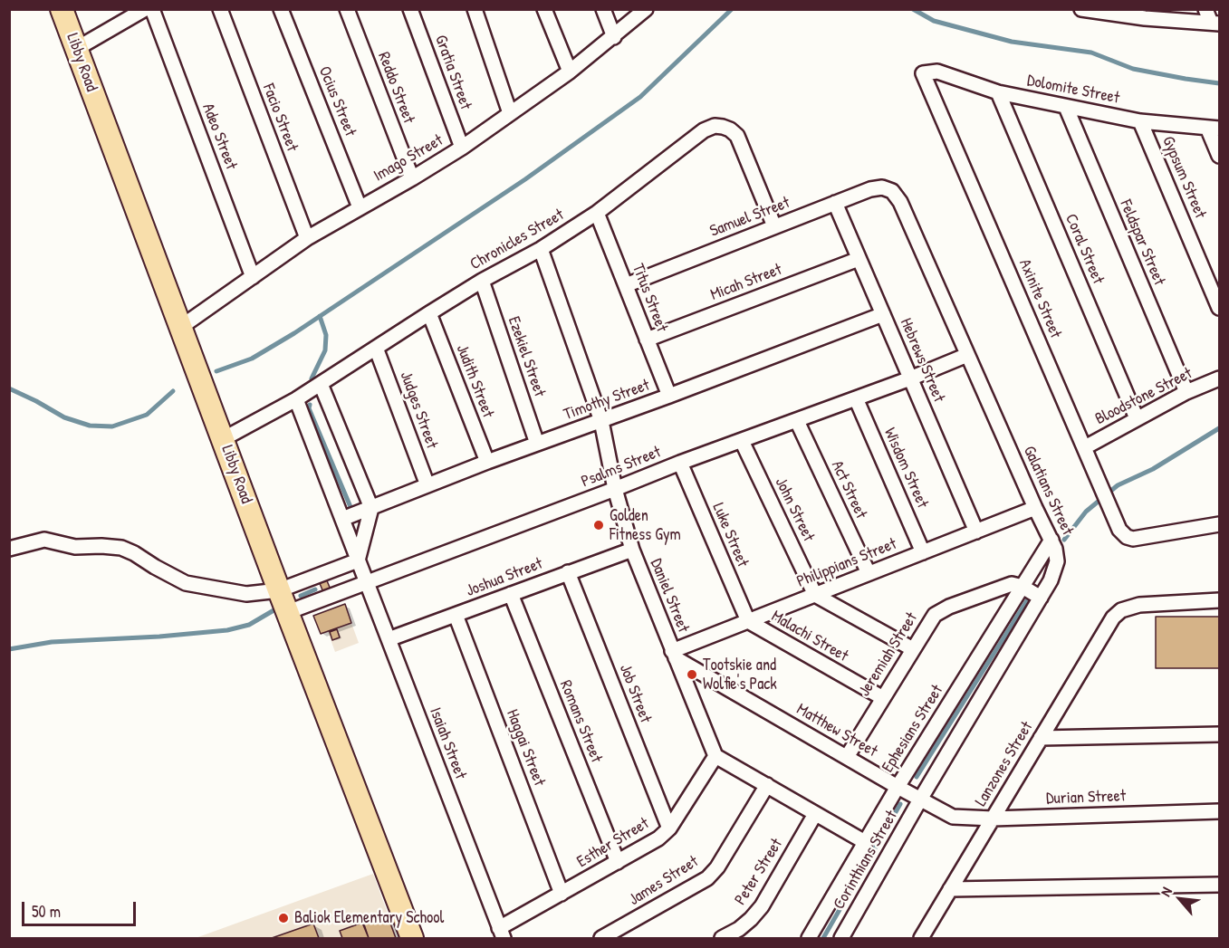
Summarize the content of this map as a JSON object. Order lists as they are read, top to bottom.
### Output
{
  "streets": {
    "main road": ["Libby Road"],
    "street": [
      "Gratia Street",
      "Reddo Street",
      "Dolomite Street",
      "Ocius Street",
      "Facio Street",
      "Adeo Street",
      "Imago Street",
      "Gypsum Street",
      "Samuel Street",
      "Chronicles Street",
      "Feldspar Street",
      "Coral Street",
      "Micah Street",
      "Titus Street",
      "Axinite Street",
      "Ezekiel Street",
      "Hebrews Street",
      "Judith Street",
      "Bloodstone Street",
      "Timothy Street",
      "Judges Street",
      "Psalms Street",
      "Wisdom Street",
      "Act Street",
      "Galatians Street",
      "John Street",
      "Luke Street",
      "Philippians Street",
      "Joshua Street",
      "Daniel Street",
      "Malachi Street",
      "Jeremiah Street",
      "Job Street",
      "Romans Street",
      "Ephesians Street",
      "Matthew Street",
      "Isaiah Street",
      "Haggai Street",
      "Lanzones Street",
      "Durian Street",
      "Esther Street",
      "Corinthians Street",
      "Peter Street",
      "James Street"
    ]
  },
  "crossings": [
    ["Libby Road", "Imago Street"],
    ["Libby Road", "Chronicles Street"],
    ["Libby Road", "Psalms Street"],
    ["Gratia Street", "Imago Street"],
    ["Reddo Street", "Imago Street"],
    ["Dolomite Street", "Gypsum Street"],
    ["Dolomite Street", "Feldspar Street"],
    ["Dolomite Street", "Coral Street"],
    ["Dolomite Street", "Axinite Street"],
    ["Ocius Street", "Imago Street"],
    ["Facio Street", "Imago Street"],
    ["Adeo Street", "Imago Street"],
    ["Samuel Street", "Chronicles Street"],
    ["Samuel Street", "Titus Street"],
    ["Samuel Street", "Hebrews Street"],
    ["Samuel Street", "Galatians Street"],
    ["Chronicles Street", "Titus Street"],
    ["Chronicles Street", "Ezekiel Street"],
    ["Chronicles Street", "Judith Street"],
    ["Chronicles Street", "Judges Street"],
    ["Chronicles Street", "Daniel Street"],
    ["Chronicles Street", "Isaiah Street"],
    ["Feldspar Street", "Bloodstone Street"],
    ["Coral Street", "Bloodstone Street"],
    ["Micah Street", "Titus Street"],
    ["Micah Street", "Hebrews Street"],
    ["Titus Street", "Timothy Street"],
    ["Axinite Street", "Bloodstone Street"],
    ["Ezekiel Street", "Timothy Street"],
    ["Hebrews Street", "Timothy Street"],
    ["Hebrews Street", "Psalms Street"],
    ["Hebrews Street", "Philippians Street"],
    ["Judith Street", "Timothy Street"],
    ["Timothy Street", "Judges Street"],
    ["Timothy Street", "Daniel Street"],
    ["Timothy Street", "Isaiah Street"],
    ["Psalms Street", "Wisdom Street"],
    ["Psalms Street", "Act Street"],
    ["Psalms Street", "Galatians Street"],
    ["Psalms Street", "John Street"],
    ["Psalms Street", "Luke Street"],
    ["Psalms Street", "Daniel Street"],
    ["Psalms Street", "Isaiah Street"],
    ["Wisdom Street", "Philippians Street"],
    ["Act Street", "Philippians Street"],
    ["Galatians Street", "Philippians Street"],
    ["Galatians Street", "Ephesians Street"],
    ["Galatians Street", "Matthew Street"],
    ["Galatians Street", "Corinthians Street"],
    ["John Street", "Philippians Street"],
    ["Luke Street", "Philippians Street"],
    ["Luke Street", "Malachi Street"],
    ["Philippians Street", "Daniel Street"],
    ["Philippians Street", "Malachi Street"],
    ["Philippians Street", "Matthew Street"],
    ["Joshua Street", "Daniel Street"],
    ["Joshua Street", "Job Street"],
    ["Joshua Street", "Romans Street"],
    ["Joshua Street", "Isaiah Street"],
    ["Joshua Street", "Haggai Street"],
    ["Daniel Street", "Matthew Street"],
    ["Daniel Street", "Esther Street"],
    ["Malachi Street", "Jeremiah Street"],
    ["Jeremiah Street", "Ephesians Street"],
    ["Jeremiah Street", "Matthew Street"],
    ["Job Street", "Esther Street"],
    ["Romans Street", "Esther Street"],
    ["Ephesians Street", "Matthew Street"],
    ["Matthew Street", "Durian Street"],
    ["Matthew Street", "Corinthians Street"],
    ["Isaiah Street", "Esther Street"],
    ["Haggai Street", "Esther Street"],
    ["Lanzones Street", "Durian Street"]
  ],
  "places": ["Golden Fitness Gym", "Tootskie and Wolfie's Pack", "Baliok Elementary School"],
  "scale_bar": "50 m",
  "north": "top left"
}
